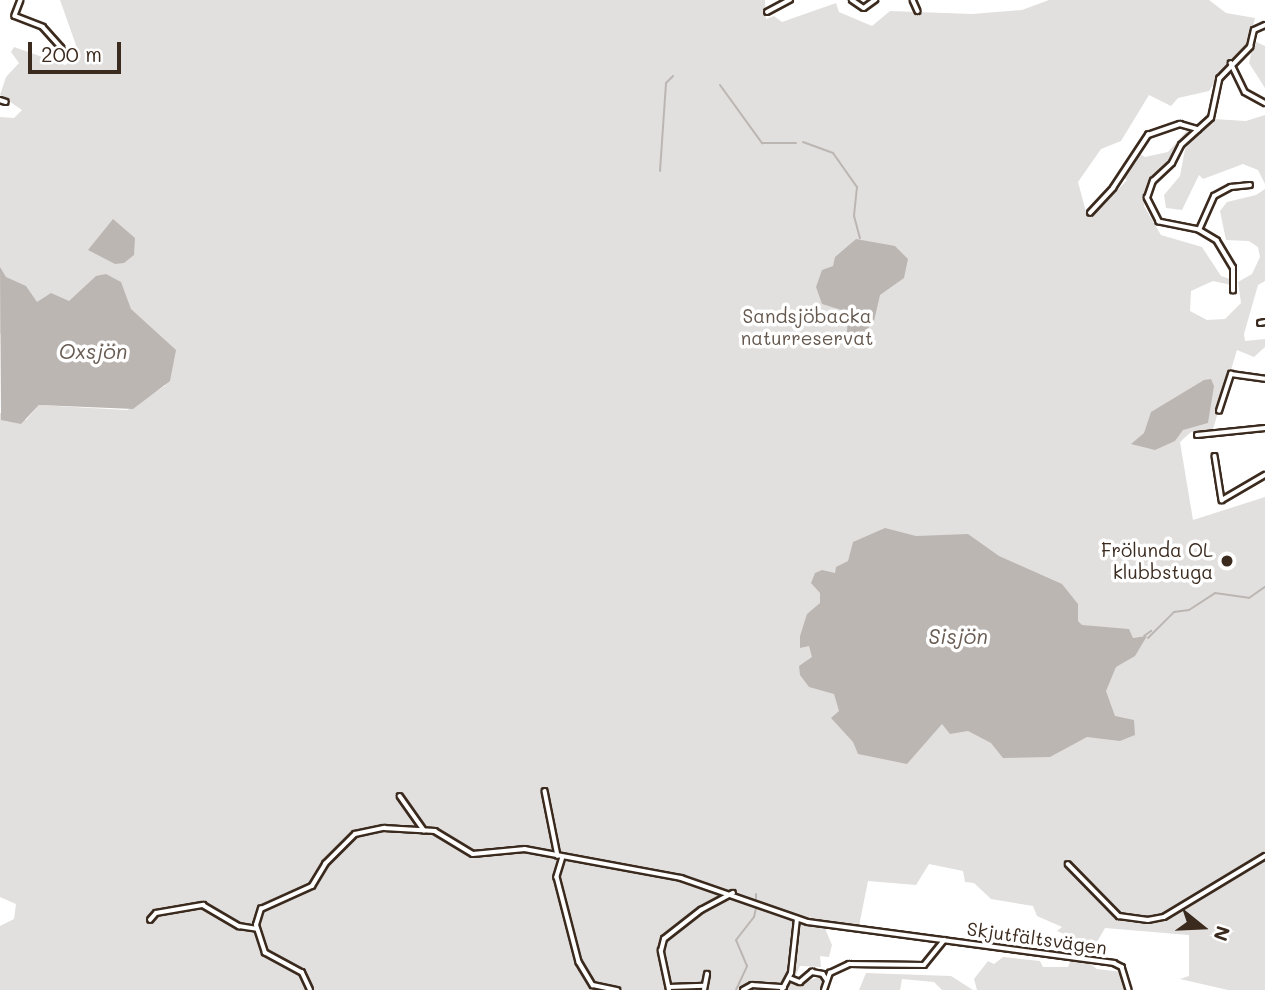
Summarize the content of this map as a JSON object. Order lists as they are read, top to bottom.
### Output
{
  "streets": {
    "street": ["Skjutfältsvägen"]
  },
  "water": ["Oxsjön", "Sisjön"],
  "parks": ["Sandsjöbacka naturreservat"],
  "places": ["Frölunda OL klubbstuga"],
  "scale_bar": "200 m",
  "north": "right"
}
